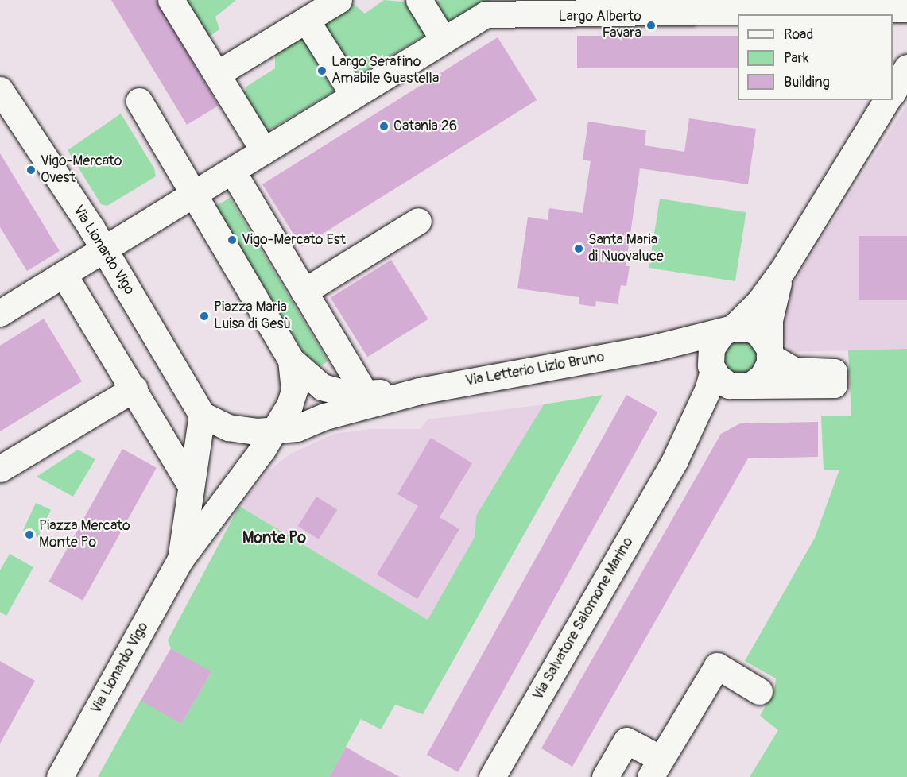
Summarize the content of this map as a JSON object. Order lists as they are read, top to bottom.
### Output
{
  "streets": {
    "street": ["Via Lionardo Vigo", "Via Letterio Lizio Bruno", "Via Salvatore Salomone Marino"]
  },
  "districts": ["Monte Po"],
  "places": [
    "Largo Alberto Favara",
    "Largo Serafino Amabile Guastella",
    "Catania 26",
    "Vigo-Mercato Ovest",
    "Vigo-Mercato Est",
    "Santa Maria di Nuovaluce",
    "Piazza Maria Luisa di Gesù",
    "Piazza Mercato Monte Po"
  ],
  "legend": ["Road", "Park", "Building"]
}
